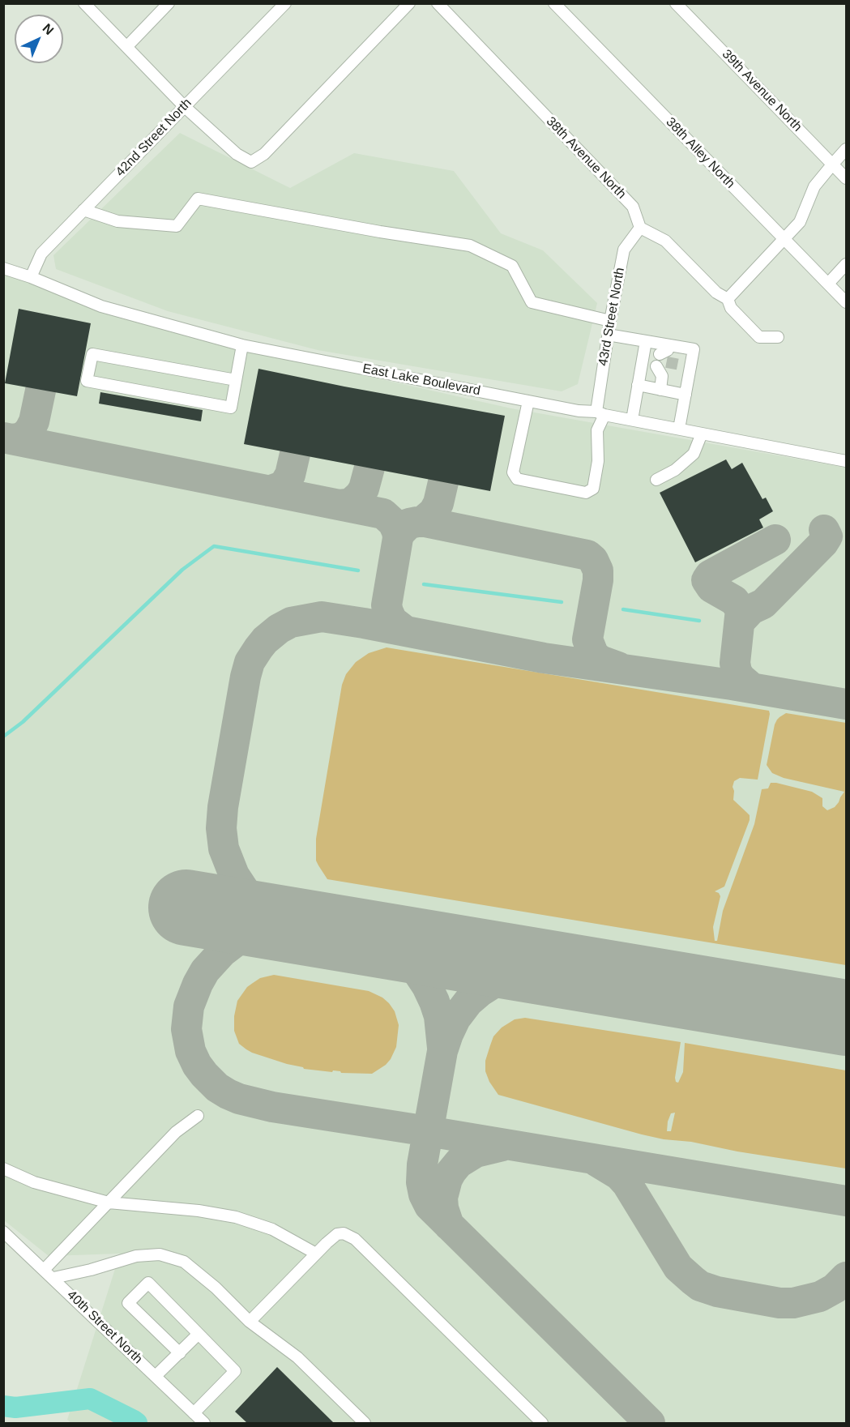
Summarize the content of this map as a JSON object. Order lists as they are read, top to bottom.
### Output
{
  "streets": {
    "street": [
      "39th Avenue North",
      "42nd Street North",
      "38th Alley North",
      "38th Avenue North",
      "43rd Street North",
      "East Lake Boulevard",
      "40th Street North"
    ]
  },
  "crossings": [
    ["42nd Street North", "East Lake Boulevard"],
    ["38th Avenue North", "43rd Street North"],
    ["43rd Street North", "East Lake Boulevard"]
  ],
  "north": "top right"
}
